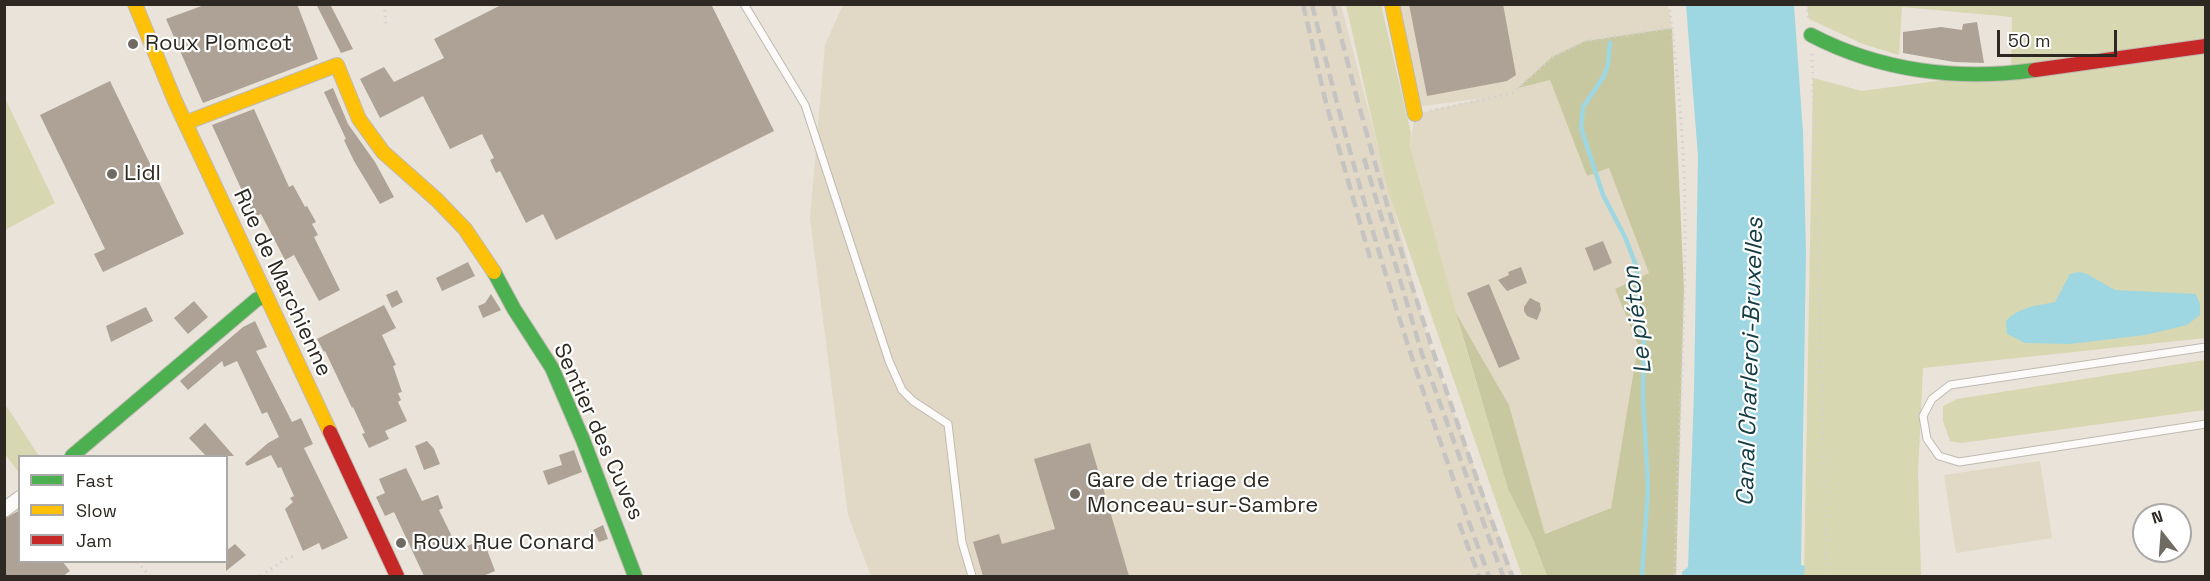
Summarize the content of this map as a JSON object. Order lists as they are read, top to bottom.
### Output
{
  "streets": {
    "street": ["Rue de Marchienne", "Sentier des Cuves"]
  },
  "crossings": [
    ["Rue de Marchienne", "Sentier des Cuves"]
  ],
  "water": ["Le piéton", "Canal Charleroi-Bruxelles"],
  "places": [
    "Roux Plomcot",
    "Lidl",
    "Gare de triage de Monceau-sur-Sambre",
    "Roux Rue Conard"
  ],
  "legend": ["Fast", "Slow", "Jam"],
  "scale_bar": "50 m",
  "north": "top"
}
